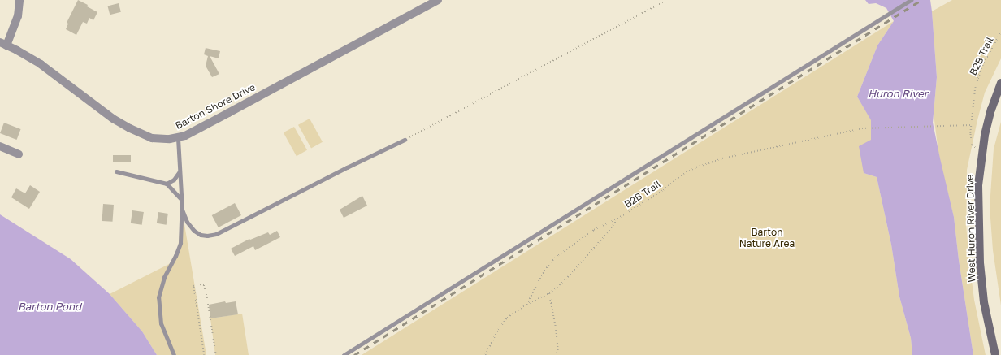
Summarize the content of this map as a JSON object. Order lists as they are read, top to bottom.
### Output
{
  "streets": {
    "street": ["Barton Shore Drive", "West Huron River Drive"],
    "path": ["B2B Trail"]
  },
  "crossings": [
    ["B2B Trail", "West Huron River Drive"]
  ],
  "water": ["Huron River", "Barton Pond"],
  "parks": ["Barton Nature Area"]
}
